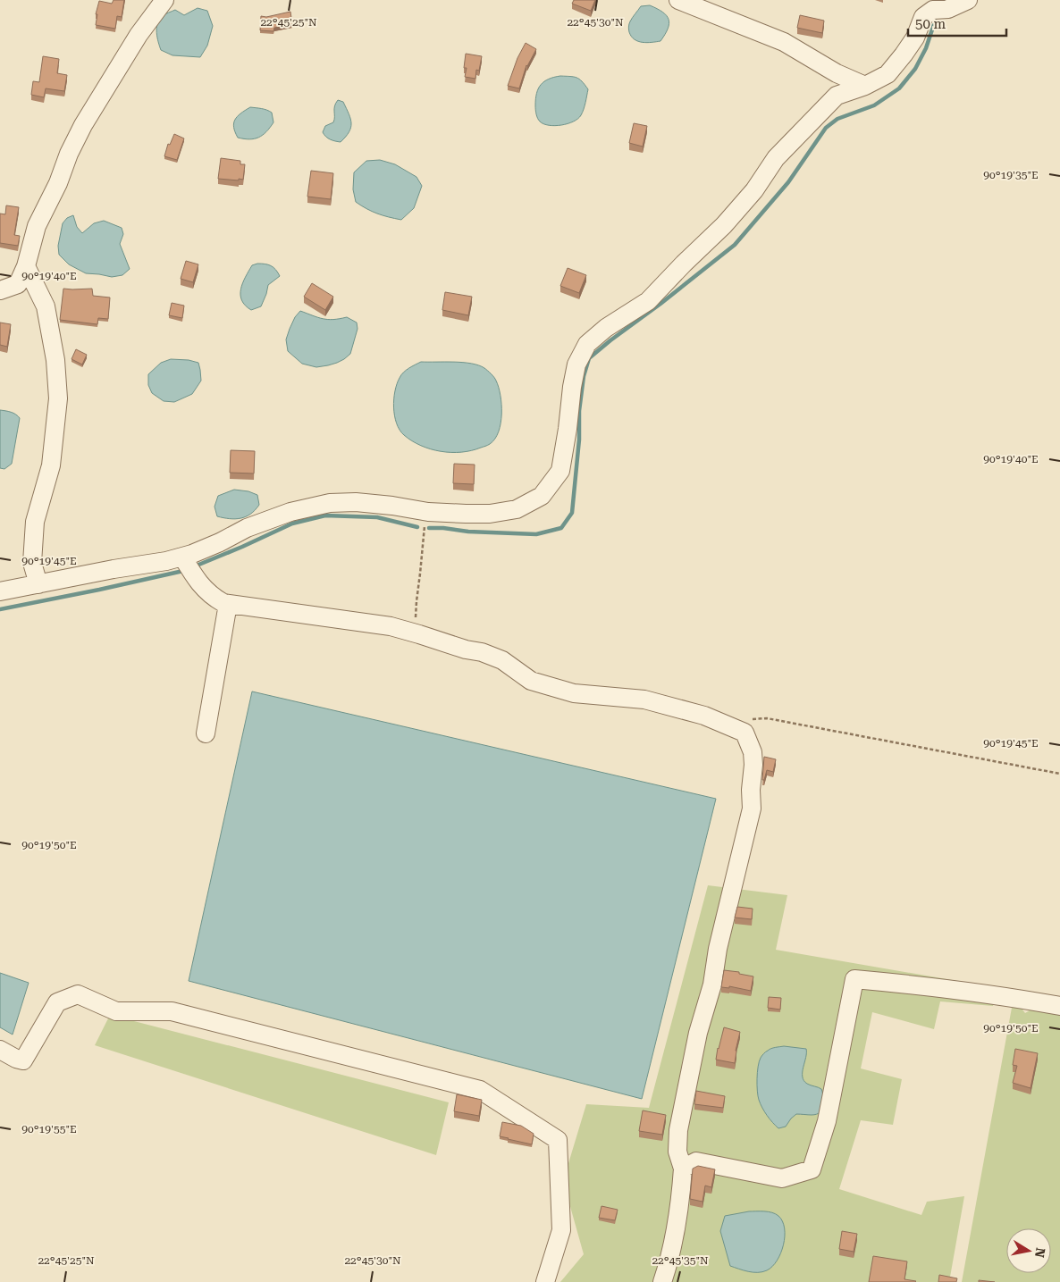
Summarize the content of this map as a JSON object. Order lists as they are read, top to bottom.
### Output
{
  "scale_bar": "50 m",
  "north": "right",
  "coordinates": [
    "22°45'25\"N",
    "22°45'30\"N",
    "90°19'35\"E",
    "90°19'40\"E",
    "90°19'45\"E",
    "90°19'50\"E",
    "90°19'55\"E",
    "22°45'35\"N"
  ]
}
